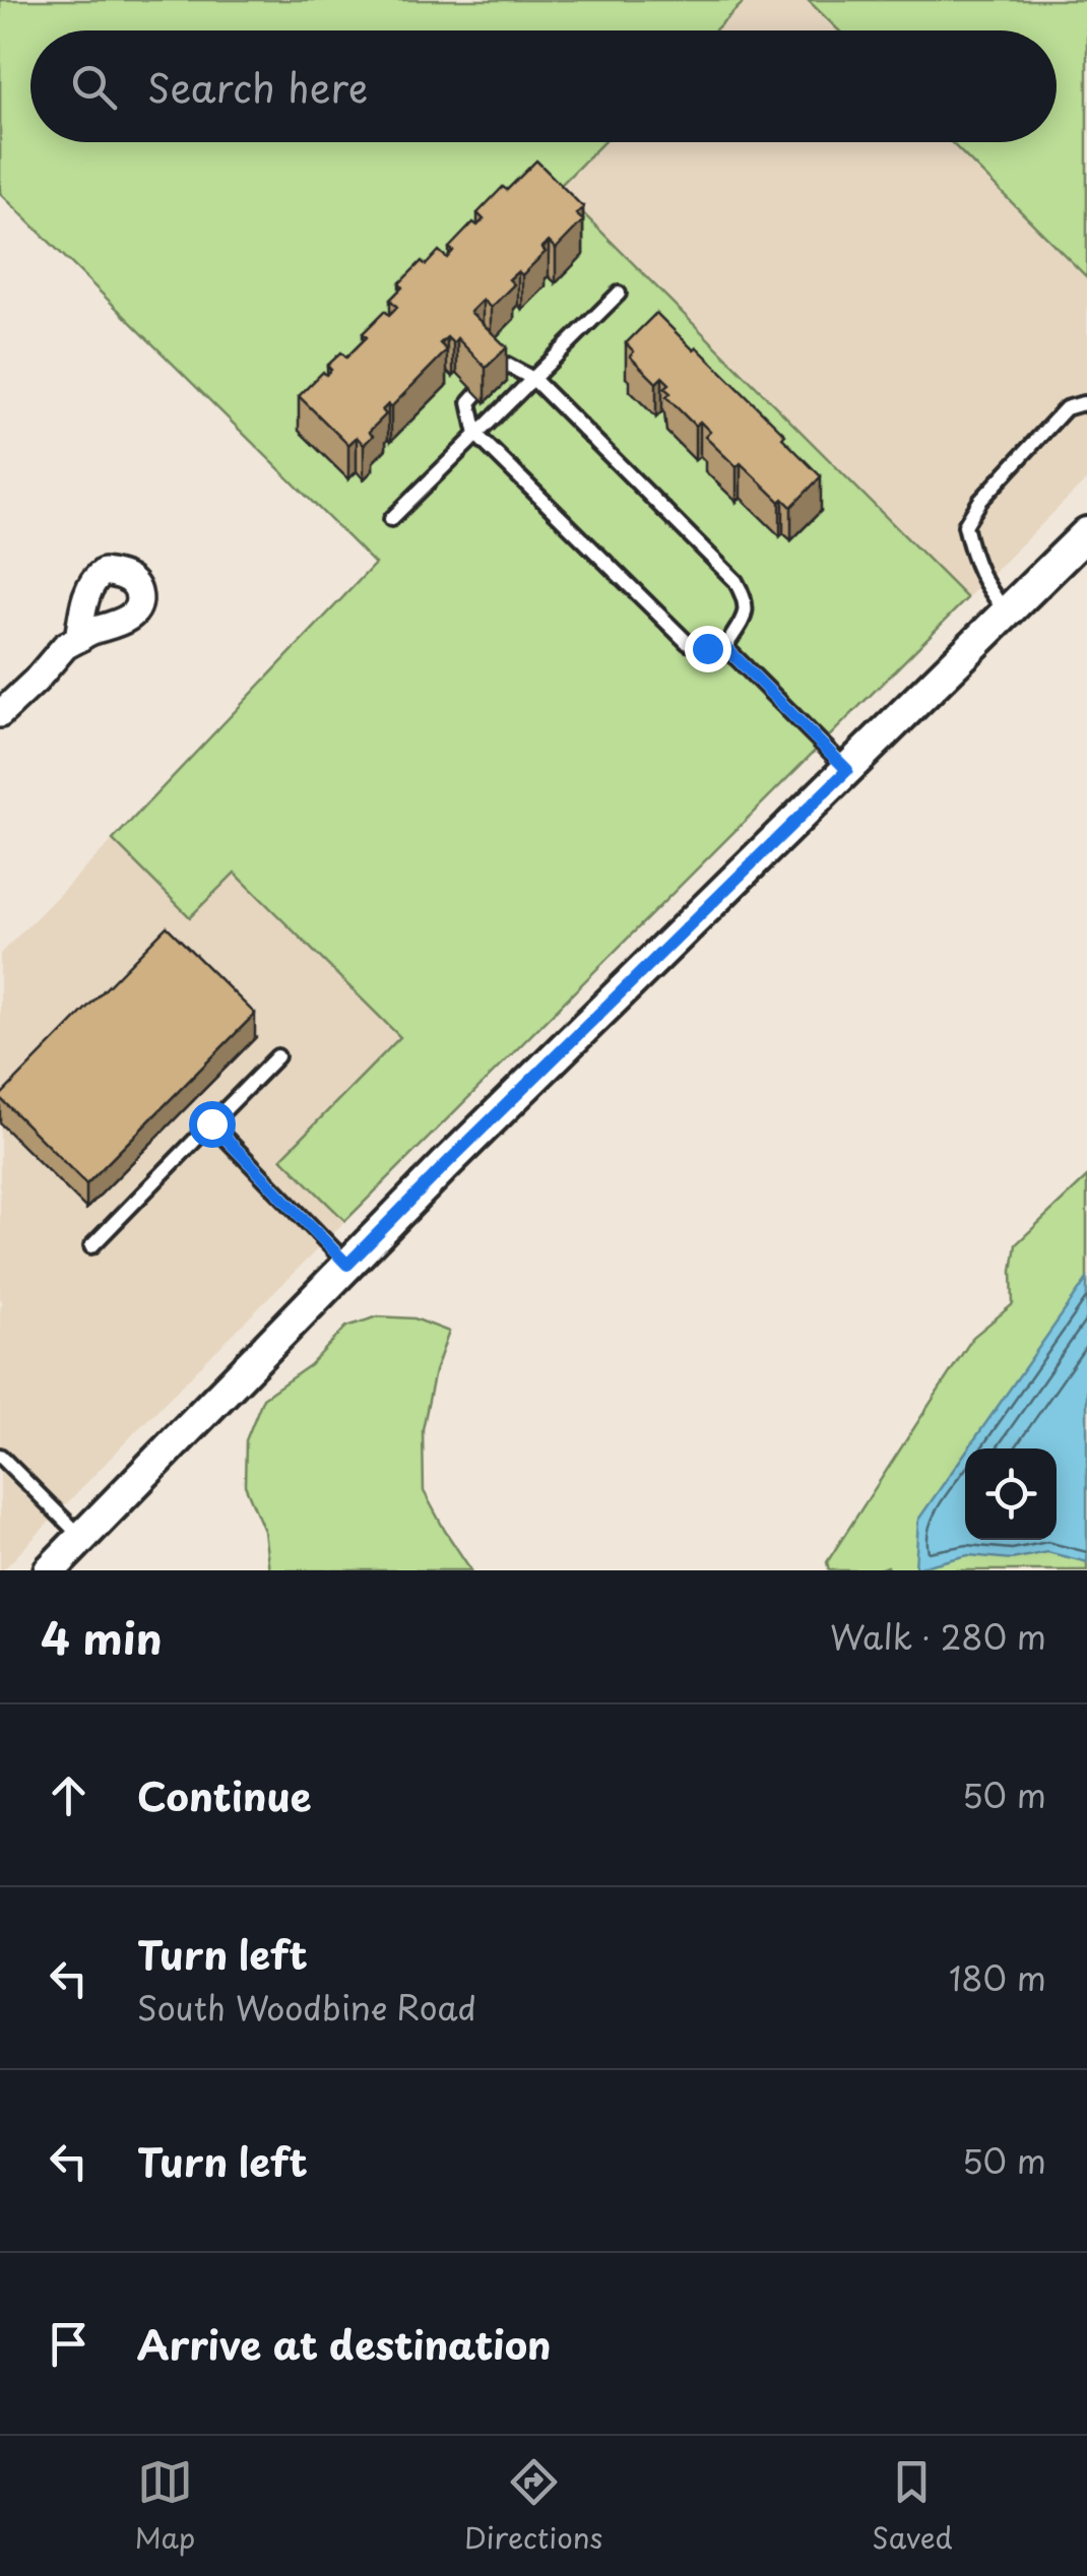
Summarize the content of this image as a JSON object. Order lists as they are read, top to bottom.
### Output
{
  "page": {
    "search": "Search here",
    "heading": ["4 min", "Walk · 280 m"],
    "list": [
      ["Continue", "50 m"],
      ["Turn left", "South Woodbine Road", "180 m"],
      ["Turn left", "50 m"],
      "Arrive at destination"
    ],
    "nav": ["Map", "Directions", "Saved"]
  }
}
